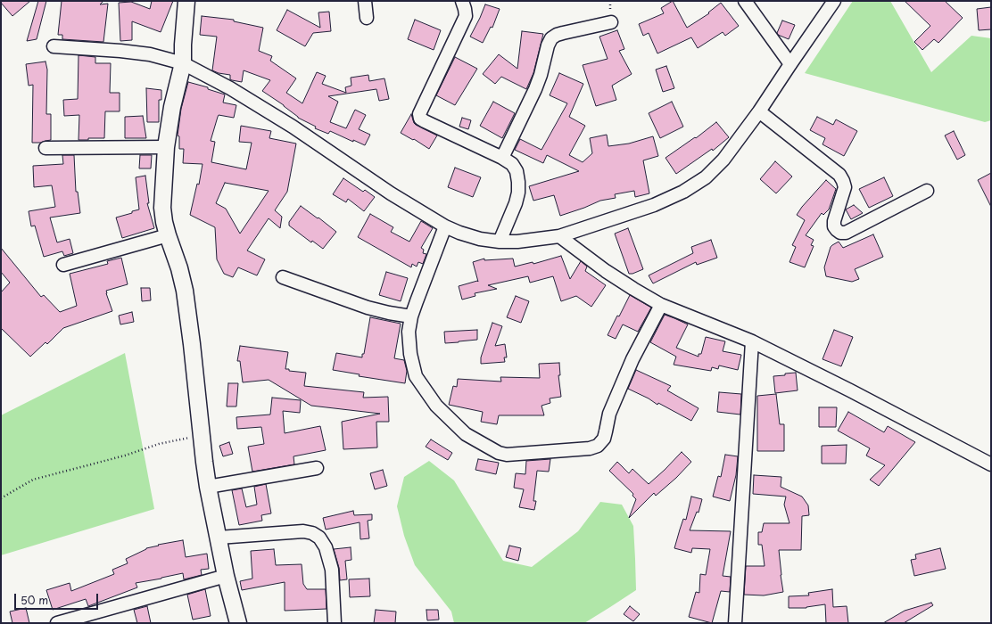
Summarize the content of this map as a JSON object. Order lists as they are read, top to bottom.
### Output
{
  "scale_bar": "50 m"
}
